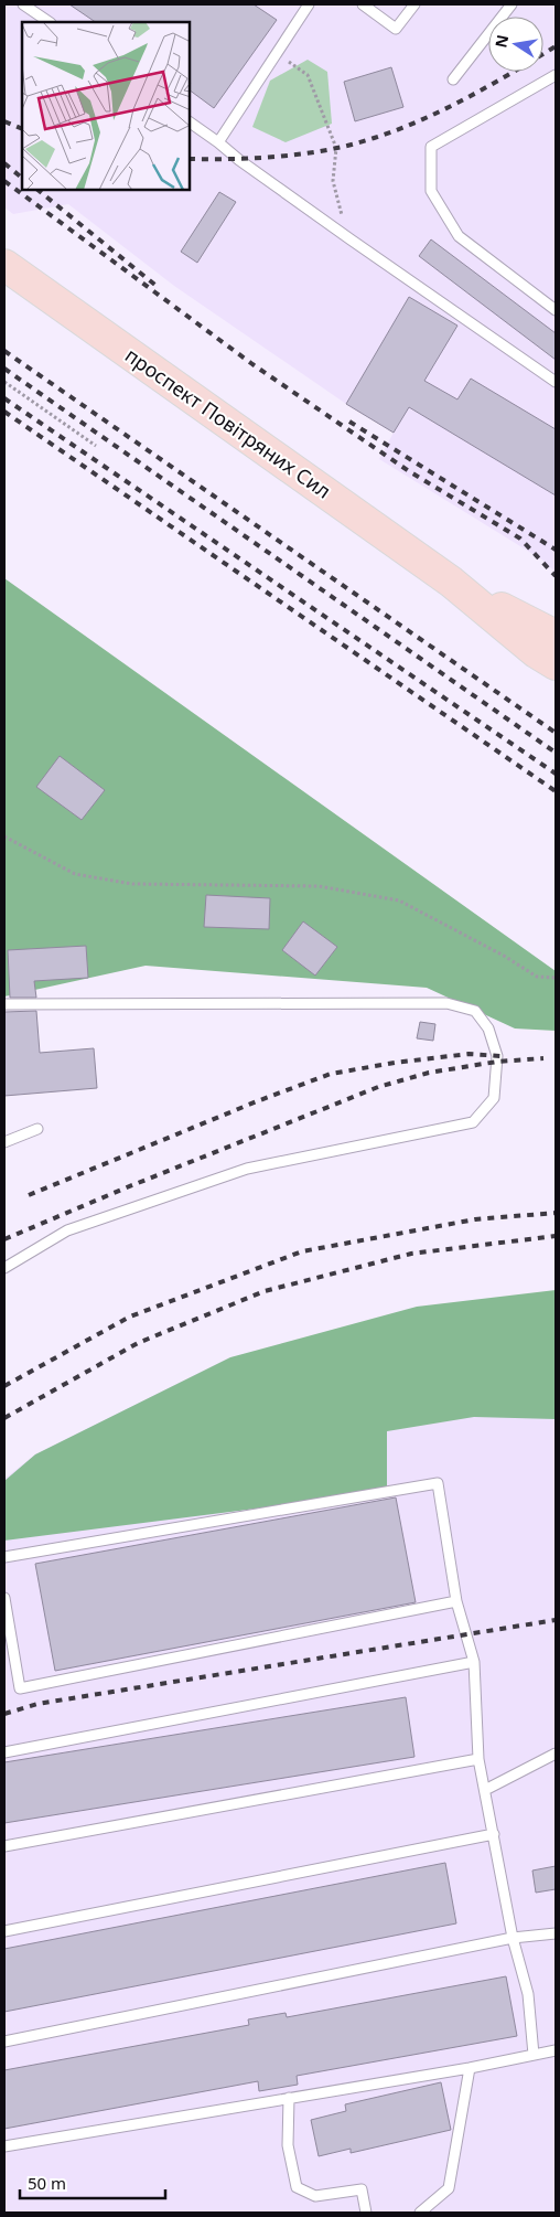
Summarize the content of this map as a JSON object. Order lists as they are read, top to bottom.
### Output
{
  "streets": {
    "main road": ["проспект Повітряних Сил"]
  },
  "scale_bar": "50 m",
  "north": "left"
}
